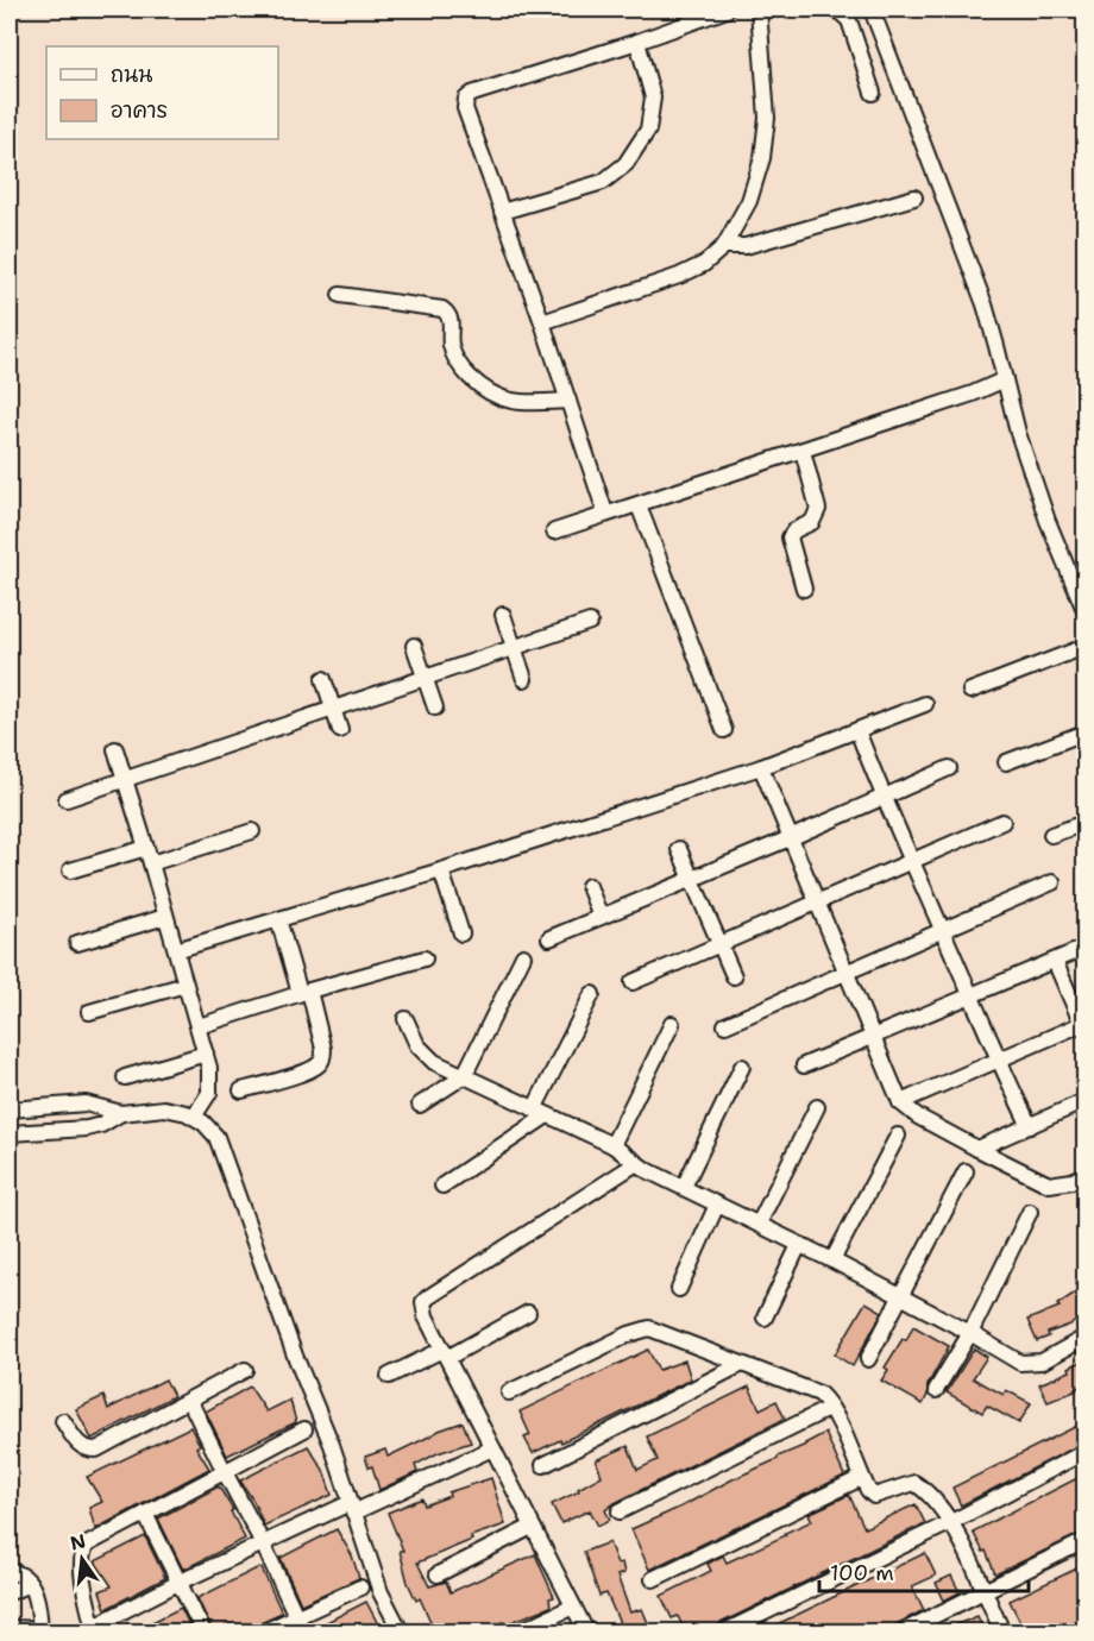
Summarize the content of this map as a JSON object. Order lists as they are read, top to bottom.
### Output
{
  "legend": ["ถนน", "อาคาร"],
  "scale_bar": "100 m",
  "north": "top"
}
